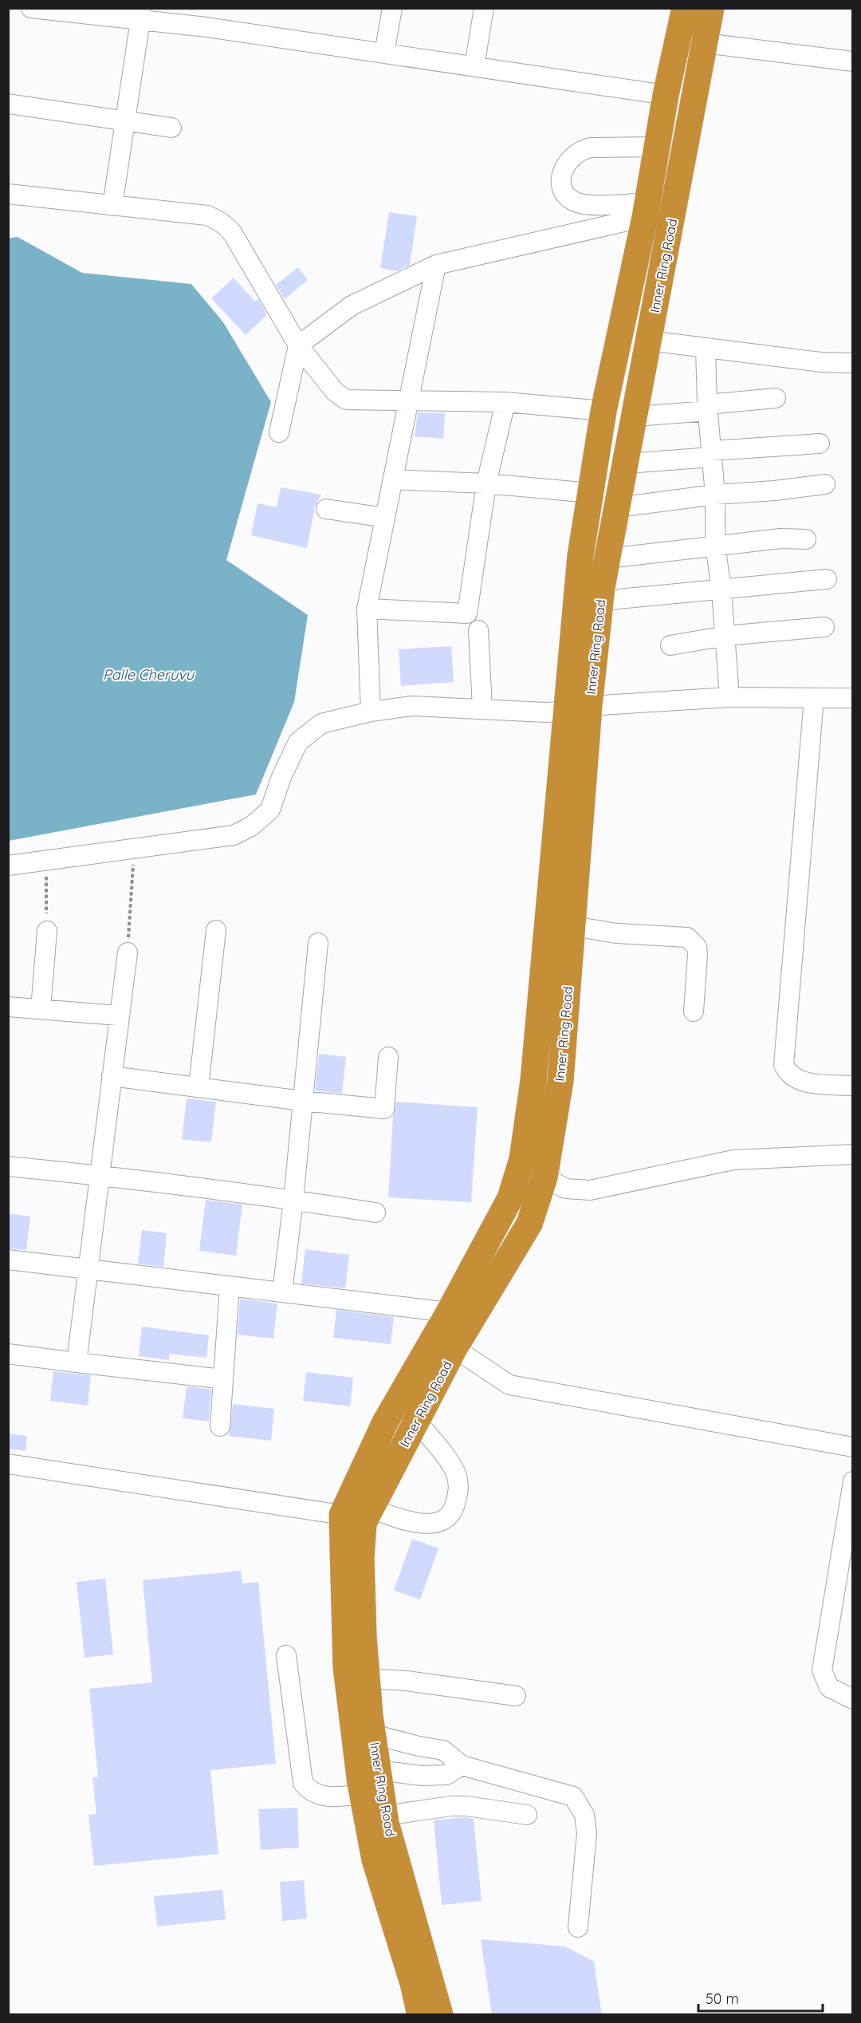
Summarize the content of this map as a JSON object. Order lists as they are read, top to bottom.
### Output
{
  "streets": {
    "highway": ["Inner Ring Road"]
  },
  "water": ["Palle Cheruvu"],
  "scale_bar": "50 m"
}
